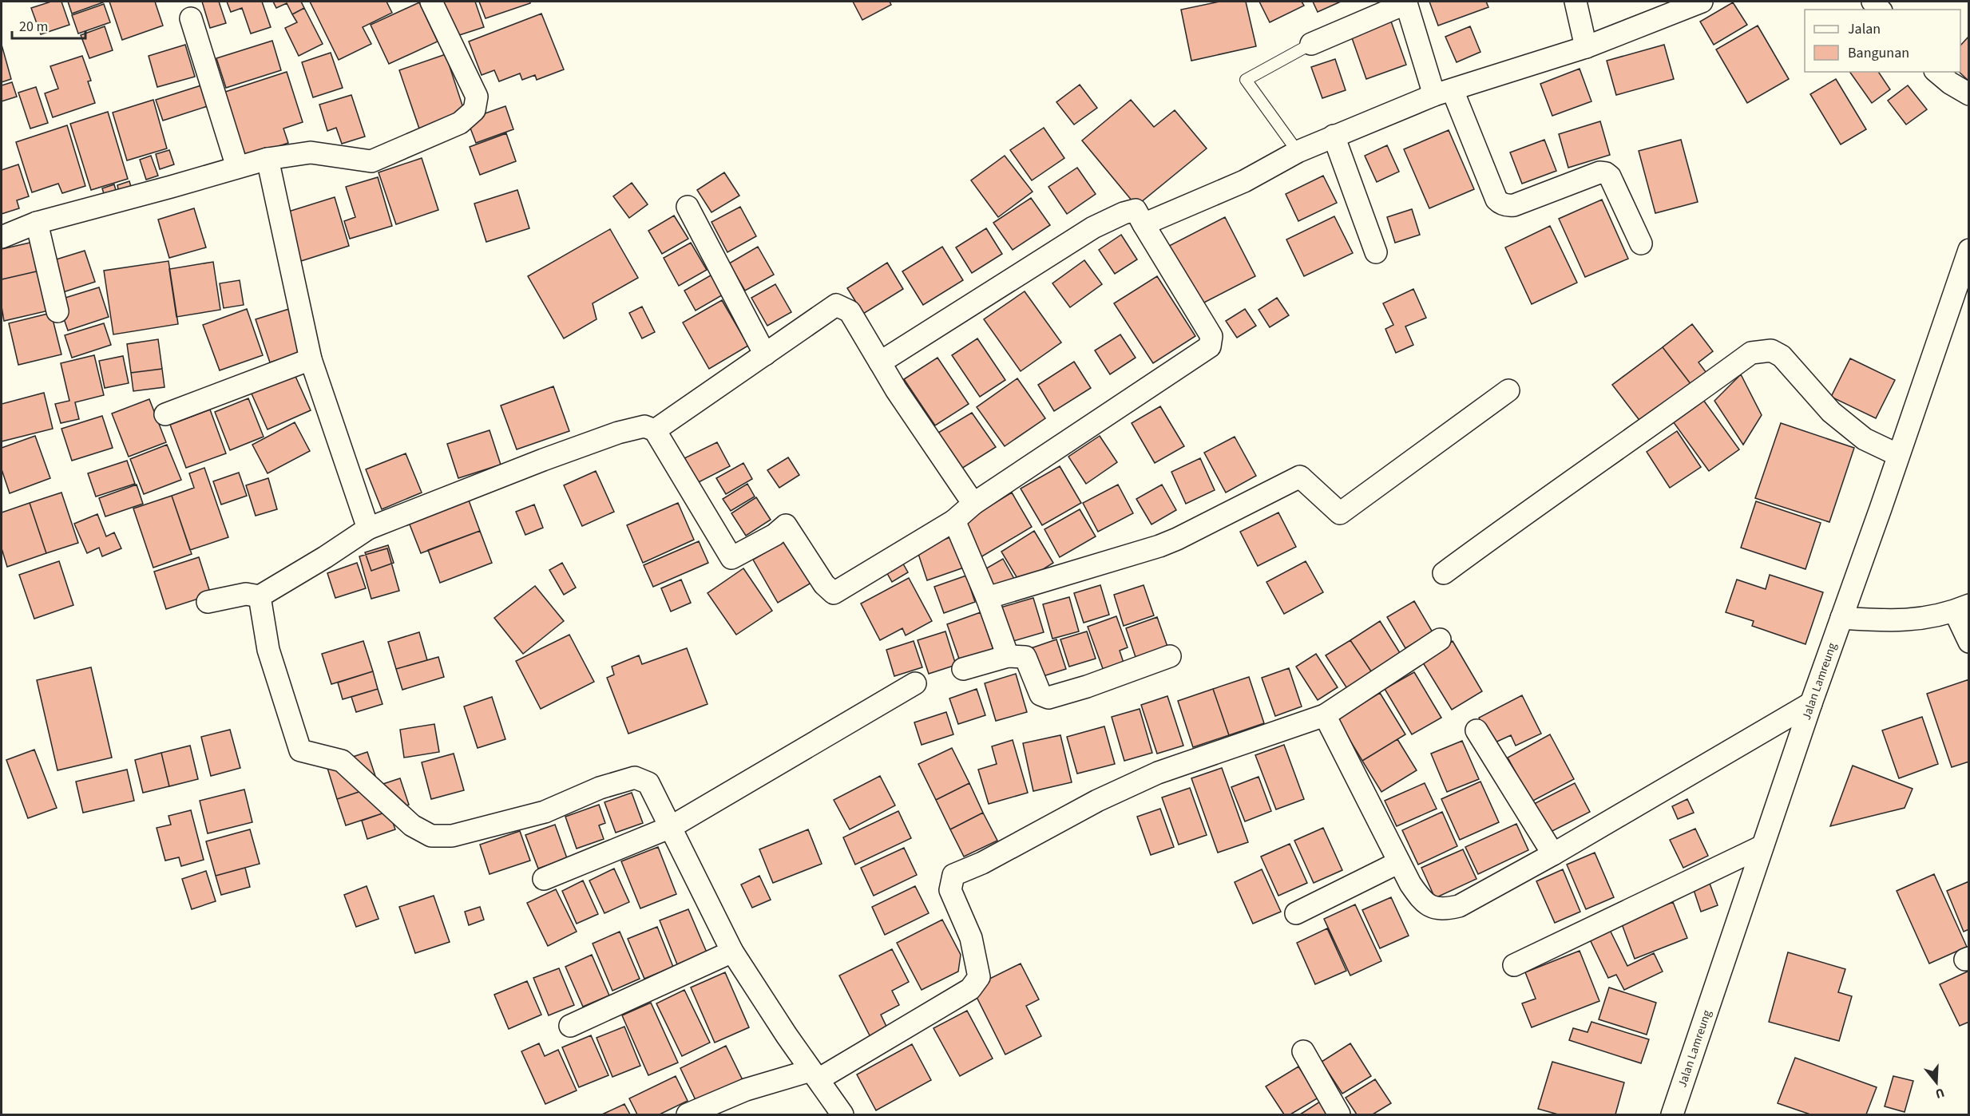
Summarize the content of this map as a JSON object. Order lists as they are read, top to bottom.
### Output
{
  "streets": {
    "street": ["Jalan Lamreung"]
  },
  "legend": ["Jalan", "Bangunan"],
  "scale_bar": "20 m",
  "north": "bottom"
}
